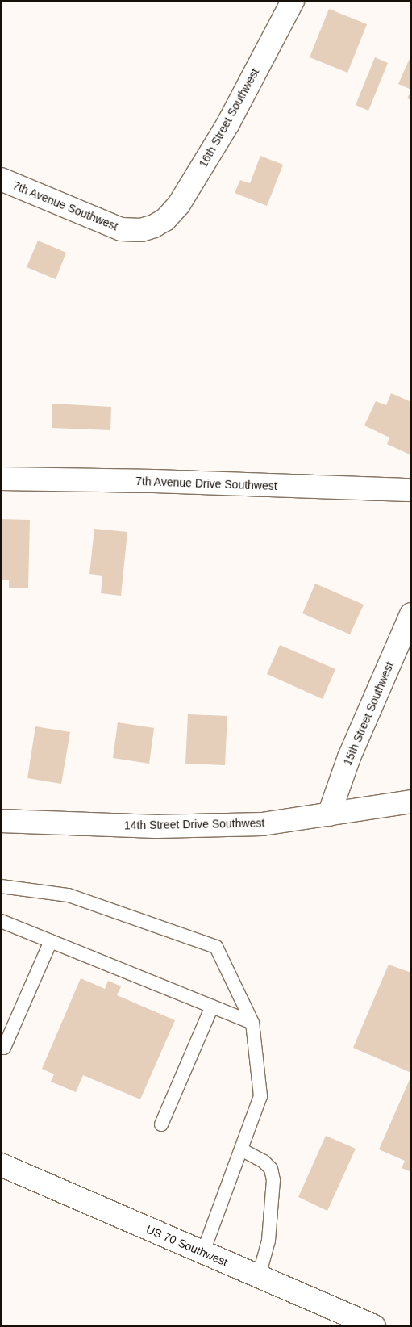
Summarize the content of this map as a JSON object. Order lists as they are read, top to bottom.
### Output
{
  "streets": {
    "street": [
      "16th Street Southwest",
      "7th Avenue Southwest",
      "7th Avenue Drive Southwest",
      "15th Street Southwest",
      "14th Street Drive Southwest",
      "US 70 Southwest"
    ]
  },
  "crossings": [
    ["16th Street Southwest", "7th Avenue Southwest"],
    ["15th Street Southwest", "14th Street Drive Southwest"]
  ]
}
